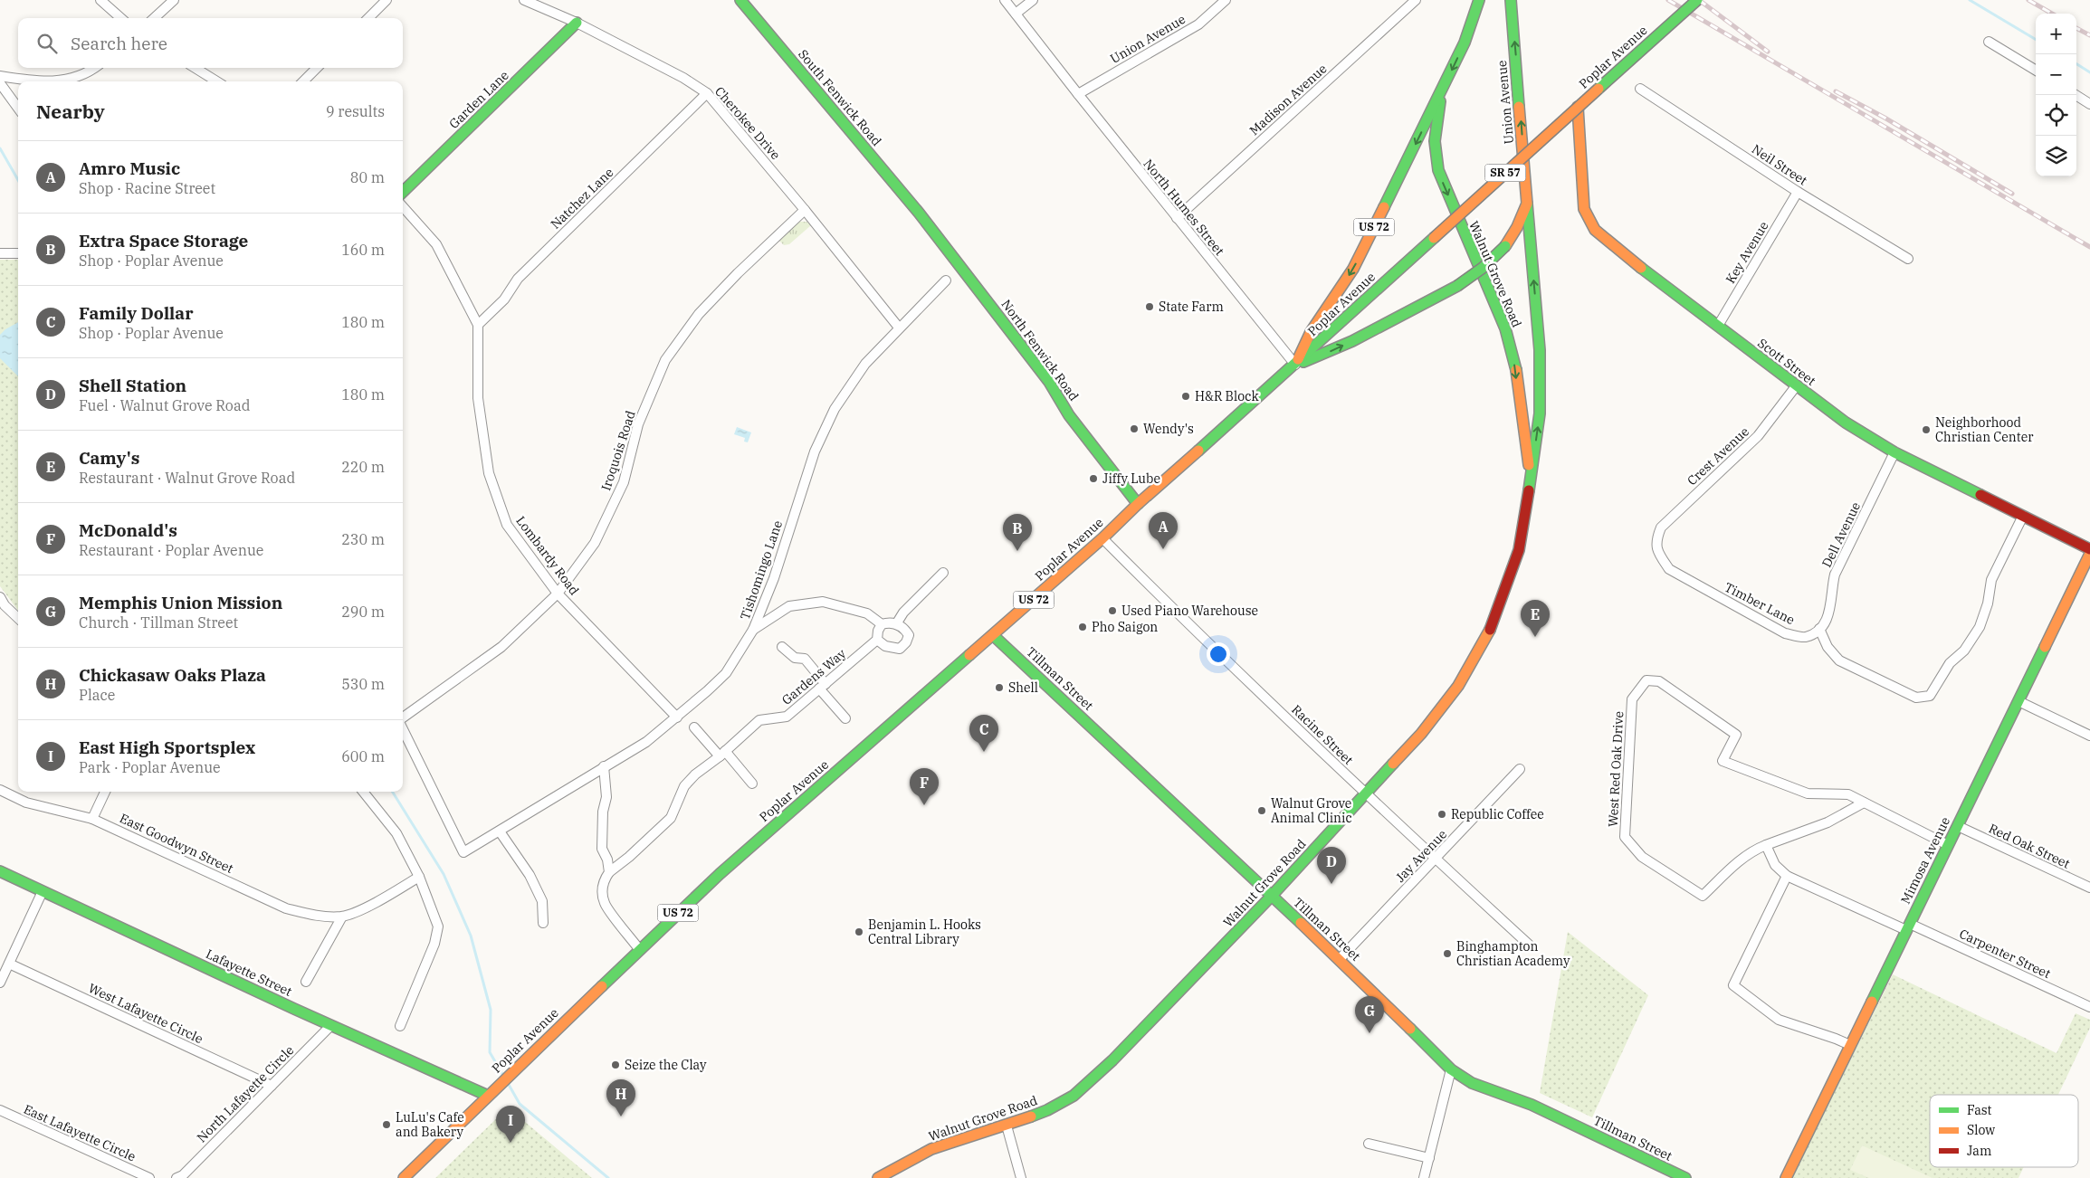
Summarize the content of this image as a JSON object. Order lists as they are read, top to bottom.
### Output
{
  "streets": {
    "main road": [
      "Union Avenue",
      "Poplar Avenue",
      "South Fenwick Road",
      "Garden Lane",
      "SR 57",
      "US 72",
      "Walnut Grove Road",
      "North Fenwick Road",
      "Scott Street",
      "Tillman Street",
      "Mimosa Avenue",
      "Lafayette Street"
    ],
    "street": [
      "Madison Avenue",
      "Cherokee Drive",
      "Neil Street",
      "Natchez Lane",
      "North Humes Street",
      "Key Avenue",
      "Iroquois Road",
      "Crest Avenue",
      "Dell Avenue",
      "Lombardy Road",
      "Tishomingo Lane",
      "Timber Lane",
      "Gardens Way",
      "Racine Street",
      "West Red Oak Drive",
      "East Goodwyn Street",
      "Red Oak Street",
      "Jay Avenue",
      "Carpenter Street",
      "West Lafayette Circle",
      "North Lafayette Circle",
      "East Lafayette Circle"
    ]
  },
  "crossings": [
    ["Union Avenue", "North Humes Street"],
    ["Union Avenue", "US 72"],
    ["Union Avenue", "Walnut Grove Road"],
    ["Poplar Avenue", "North Humes Street"],
    ["Poplar Avenue", "US 72"],
    ["Poplar Avenue", "North Fenwick Road"],
    ["Poplar Avenue", "Scott Street"],
    ["Poplar Avenue", "Tillman Street"],
    ["Poplar Avenue", "Racine Street"],
    ["Poplar Avenue", "Lafayette Street"],
    ["South Fenwick Road", "North Fenwick Road"],
    ["Garden Lane", "Cherokee Drive"],
    ["Madison Avenue", "North Humes Street"],
    ["Cherokee Drive", "Natchez Lane"],
    ["Cherokee Drive", "Iroquois Road"],
    ["Cherokee Drive", "Tishomingo Lane"],
    ["Neil Street", "Key Avenue"],
    ["Natchez Lane", "Lombardy Road"],
    ["North Humes Street", "US 72"],
    ["US 72", "Walnut Grove Road"],
    ["Key Avenue", "Scott Street"],
    ["Walnut Grove Road", "Tillman Street"],
    ["Walnut Grove Road", "Racine Street"],
    ["Scott Street", "Crest Avenue"],
    ["Scott Street", "Dell Avenue"],
    ["Iroquois Road", "Lombardy Road"],
    ["Crest Avenue", "Timber Lane"],
    ["Dell Avenue", "Timber Lane"],
    ["Lombardy Road", "Tishomingo Lane"],
    ["Tillman Street", "Jay Avenue"],
    ["Racine Street", "Jay Avenue"],
    ["West Red Oak Drive", "Mimosa Avenue"],
    ["Red Oak Street", "Mimosa Avenue"],
    ["Mimosa Avenue", "Carpenter Street"],
    ["Lafayette Street", "North Lafayette Circle"],
    ["West Lafayette Circle", "North Lafayette Circle"]
  ],
  "one_way": ["Union Avenue"],
  "places": [
    "State Farm",
    "H&R Block",
    "Wendy's",
    "Neighborhood Christian Center",
    "Jiffy Lube",
    "Used Piano Warehouse",
    "Pho Saigon",
    "Shell",
    "Walnut Grove Animal Clinic",
    "Republic Coffee",
    "Benjamin L. Hooks Central Library",
    "Binghampton Christian Academy",
    "Seize the Clay",
    "LuLu's Cafe and Bakery"
  ],
  "legend": ["Fast", "Slow", "Jam"],
  "page": {
    "map_buttons": ["+", "−"],
    "search": "Search here",
    "heading": ["Nearby", "9 results"],
    "list": [
      {
        "mark": "A",
        "name": "Amro Music",
        "note": "Shop · Racine Street",
        "value": "80 m"
      },
      {
        "mark": "B",
        "name": "Extra Space Storage",
        "note": "Shop · Poplar Avenue",
        "value": "160 m"
      },
      {
        "mark": "C",
        "name": "Family Dollar",
        "note": "Shop · Poplar Avenue",
        "value": "180 m"
      },
      {
        "mark": "D",
        "name": "Shell Station",
        "note": "Fuel · Walnut Grove Road",
        "value": "180 m"
      },
      {
        "mark": "E",
        "name": "Camy's",
        "note": "Restaurant · Walnut Grove Road",
        "value": "220 m"
      },
      {
        "mark": "F",
        "name": "McDonald's",
        "note": "Restaurant · Poplar Avenue",
        "value": "230 m"
      },
      {
        "mark": "G",
        "name": "Memphis Union Mission",
        "note": "Church · Tillman Street",
        "value": "290 m"
      },
      {
        "mark": "H",
        "name": "Chickasaw Oaks Plaza",
        "note": "Place",
        "value": "530 m"
      },
      {
        "mark": "I",
        "name": "East High Sportsplex",
        "note": "Park · Poplar Avenue",
        "value": "600 m"
      }
    ],
    "pins": [
      "A",
      "B",
      "E",
      "C",
      "F",
      "D",
      "G",
      "H",
      "I"
    ]
  }
}
